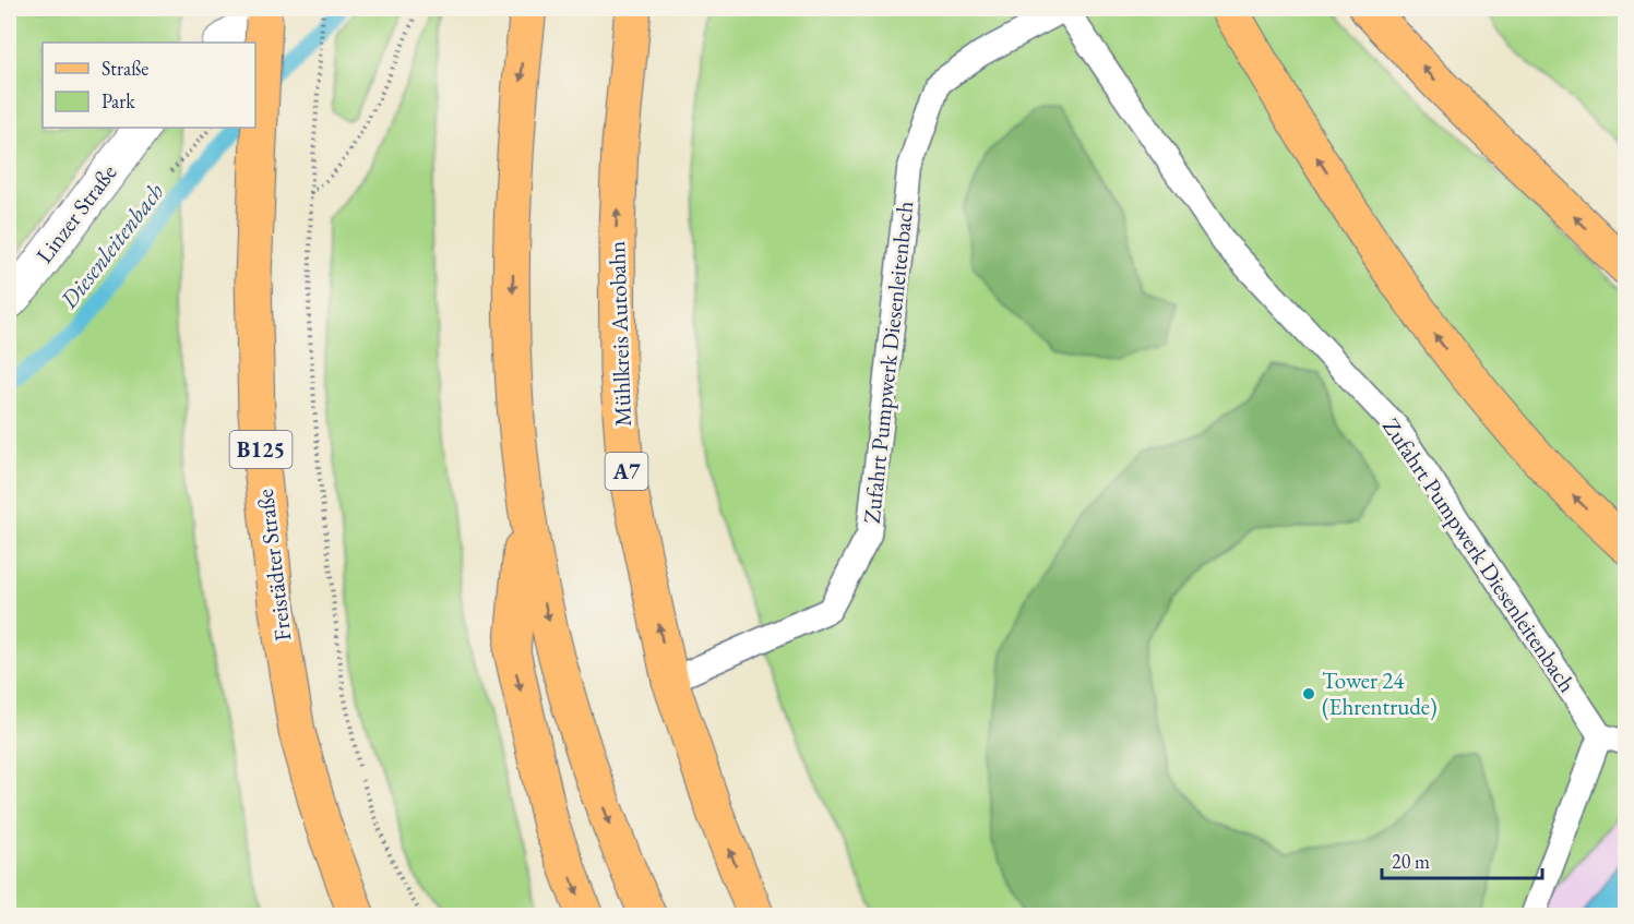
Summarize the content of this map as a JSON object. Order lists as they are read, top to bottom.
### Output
{
  "streets": {
    "main road": [
      "Mühlkreis Autobahn",
      "B125",
      "A7",
      "Freistädter Straße"
    ],
    "street": ["Linzer Straße"],
    "lane": ["Zufahrt Pumpwerk Diesenleitenbach"]
  },
  "crossings": [
    ["Mühlkreis Autobahn", "Zufahrt Pumpwerk Diesenleitenbach"],
    ["B125", "Freistädter Straße"]
  ],
  "water": ["Diesenleitenbach"],
  "places": ["Tower 24 (Ehrentrude)"],
  "legend": ["Straße", "Park"],
  "scale_bar": "20 m"
}
